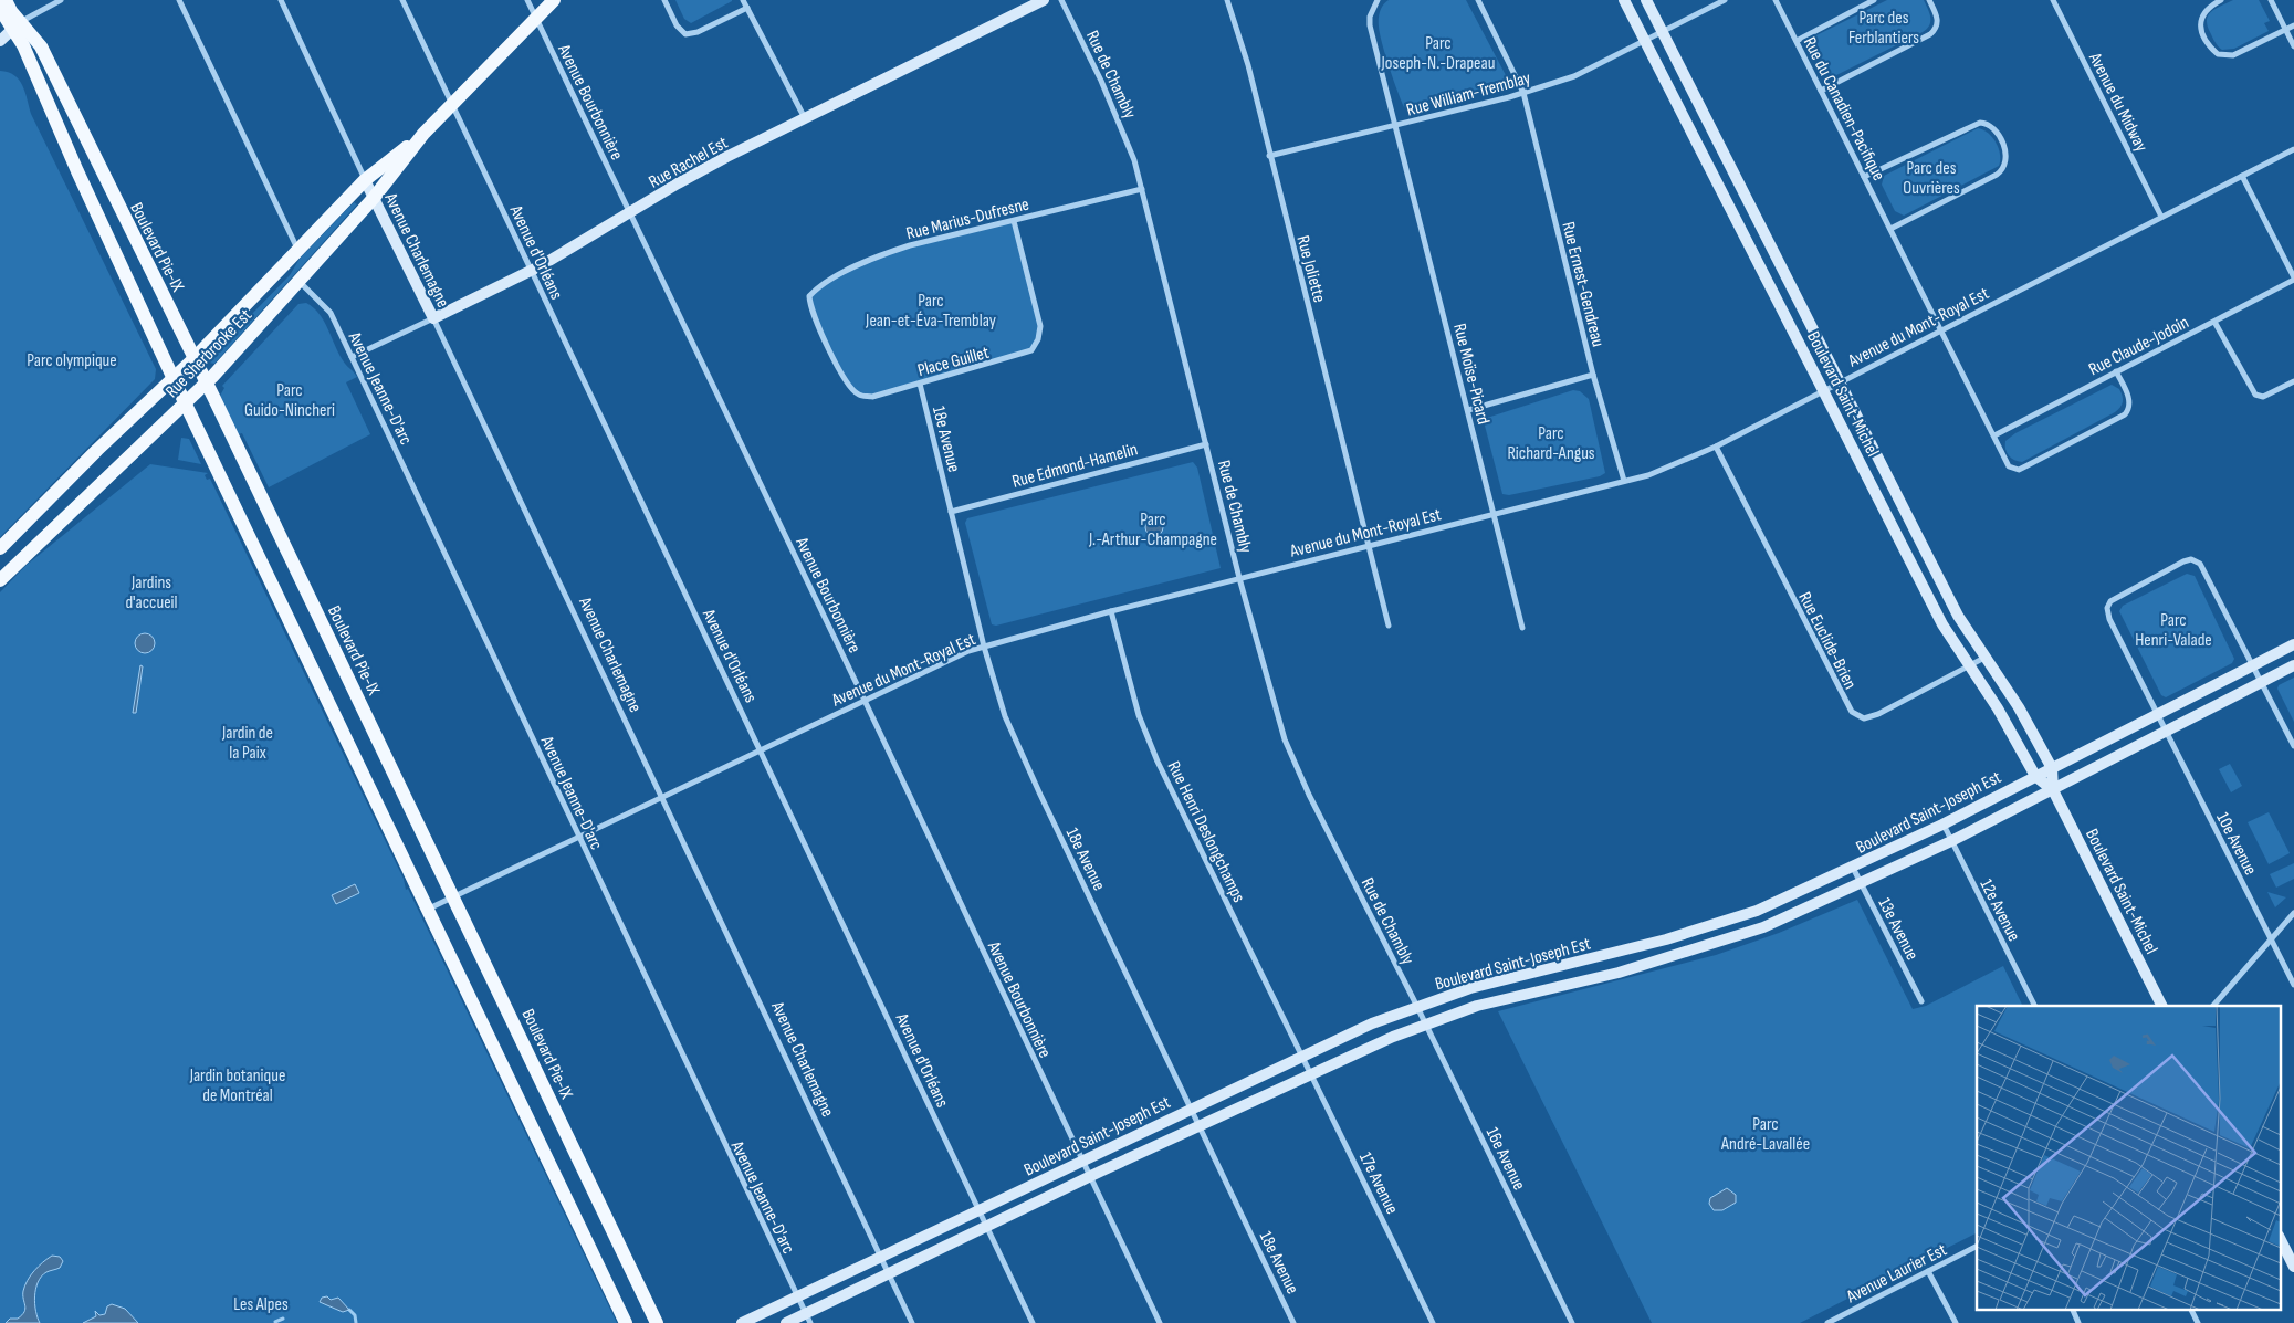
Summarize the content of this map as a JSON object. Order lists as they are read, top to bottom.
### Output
{
  "streets": {
    "main road": [
      "Rue Rachel Est",
      "Boulevard Pie-IX",
      "Avenue Charlemagne",
      "Rue Sherbrooke Est",
      "Boulevard Saint-Michel",
      "Boulevard Saint-Joseph Est"
    ],
    "street": [
      "Rue de Chambly",
      "Rue William-Tremblay",
      "Avenue Bourbonnière",
      "Avenue du Midway",
      "Rue du Canadien-Pacifique",
      "Rue Marius-Dufresne",
      "Avenue d'Orléans",
      "Rue Joliette",
      "Rue Ernest-Gendreau",
      "Avenue du Mont-Royal Est",
      "Rue Claude-Jodoin",
      "Place Guillet",
      "Rue Moïse-Picard",
      "Avenue Jeanne-D'arc",
      "18e Avenue",
      "Rue Edmond-Hamelin",
      "Rue Euclide-Brien",
      "Rue Henri Deslongchamps",
      "10e Avenue",
      "12e Avenue",
      "13e Avenue",
      "16e Avenue",
      "17e Avenue",
      "Avenue Laurier Est"
    ]
  },
  "crossings": [
    ["Rue de Chambly", "Rue Marius-Dufresne"],
    ["Rue de Chambly", "Avenue du Mont-Royal Est"],
    ["Rue de Chambly", "Rue Edmond-Hamelin"],
    ["Rue de Chambly", "Boulevard Saint-Joseph Est"],
    ["Rue de Chambly", "16e Avenue"],
    ["Rue William-Tremblay", "Rue Joliette"],
    ["Rue William-Tremblay", "Rue Ernest-Gendreau"],
    ["Rue William-Tremblay", "Rue Moïse-Picard"],
    ["Rue William-Tremblay", "Boulevard Saint-Michel"],
    ["Avenue Bourbonnière", "Rue Rachel Est"],
    ["Avenue Bourbonnière", "Avenue du Mont-Royal Est"],
    ["Avenue Bourbonnière", "Rue Sherbrooke Est"],
    ["Avenue Bourbonnière", "Boulevard Saint-Joseph Est"],
    ["Avenue du Midway", "Avenue du Mont-Royal Est"],
    ["Rue du Canadien-Pacifique", "Avenue du Mont-Royal Est"],
    ["Rue du Canadien-Pacifique", "Rue Claude-Jodoin"],
    ["Rue Rachel Est", "Avenue Charlemagne"],
    ["Rue Rachel Est", "Avenue d'Orléans"],
    ["Rue Rachel Est", "Avenue Jeanne-D'arc"],
    ["Rue Marius-Dufresne", "Place Guillet"],
    ["Boulevard Pie-IX", "Avenue du Mont-Royal Est"],
    ["Boulevard Pie-IX", "Rue Sherbrooke Est"],
    ["Avenue Charlemagne", "Avenue du Mont-Royal Est"],
    ["Avenue Charlemagne", "Rue Sherbrooke Est"],
    ["Avenue Charlemagne", "Boulevard Saint-Joseph Est"],
    ["Avenue d'Orléans", "Avenue du Mont-Royal Est"],
    ["Avenue d'Orléans", "Rue Sherbrooke Est"],
    ["Avenue d'Orléans", "Boulevard Saint-Joseph Est"],
    ["Rue Joliette", "Avenue du Mont-Royal Est"],
    ["Rue Ernest-Gendreau", "Avenue du Mont-Royal Est"],
    ["Avenue du Mont-Royal Est", "Rue Moïse-Picard"],
    ["Avenue du Mont-Royal Est", "Avenue Jeanne-D'arc"],
    ["Avenue du Mont-Royal Est", "Boulevard Saint-Michel"],
    ["Avenue du Mont-Royal Est", "18e Avenue"],
    ["Avenue du Mont-Royal Est", "Rue Euclide-Brien"],
    ["Avenue du Mont-Royal Est", "Rue Henri Deslongchamps"],
    ["Rue Sherbrooke Est", "Avenue Jeanne-D'arc"],
    ["Place Guillet", "18e Avenue"],
    ["Avenue Jeanne-D'arc", "Boulevard Saint-Joseph Est"],
    ["Boulevard Saint-Michel", "Rue Euclide-Brien"],
    ["Boulevard Saint-Michel", "Boulevard Saint-Joseph Est"],
    ["18e Avenue", "Rue Edmond-Hamelin"],
    ["18e Avenue", "Boulevard Saint-Joseph Est"],
    ["Boulevard Saint-Joseph Est", "Rue Henri Deslongchamps"],
    ["Boulevard Saint-Joseph Est", "10e Avenue"],
    ["Boulevard Saint-Joseph Est", "12e Avenue"],
    ["Boulevard Saint-Joseph Est", "13e Avenue"],
    ["Boulevard Saint-Joseph Est", "16e Avenue"],
    ["Boulevard Saint-Joseph Est", "17e Avenue"],
    ["Rue Henri Deslongchamps", "17e Avenue"]
  ],
  "parks": [
    "Parc des Ferblantiers",
    "Parc Joseph-N.-Drapeau",
    "Parc des Ouvrières",
    "Parc Jean-et-Éva-Tremblay",
    "Parc olympique",
    "Parc Guido-Nincheri",
    "Parc Richard-Angus",
    "Parc J.-Arthur-Champagne",
    "Jardins d'accueil",
    "Parc Henri-Valade",
    "Jardin de la Paix",
    "Jardin botanique de Montréal",
    "Parc André-Lavallée",
    "Les Alpes"
  ]
}
